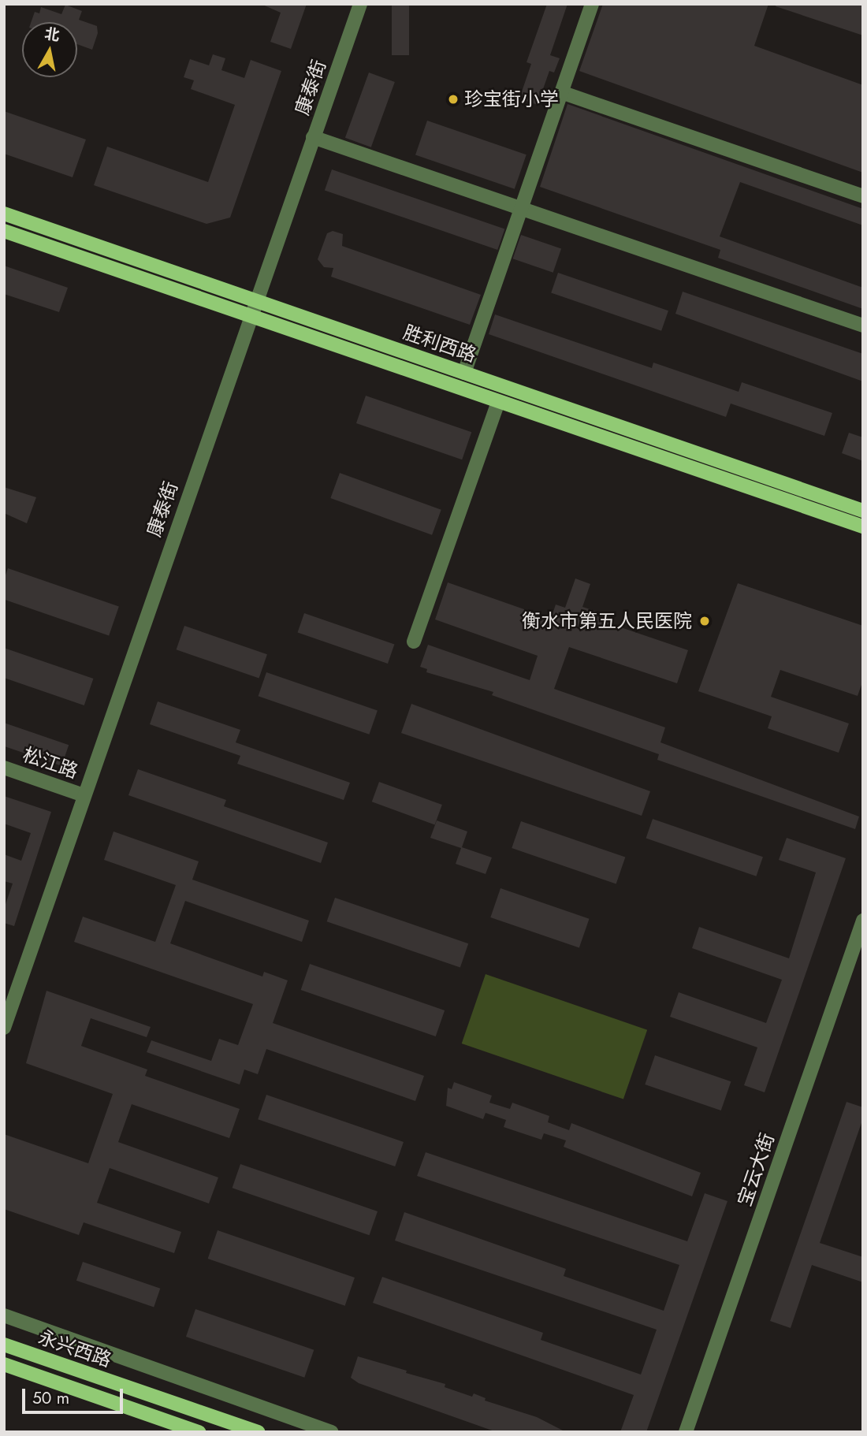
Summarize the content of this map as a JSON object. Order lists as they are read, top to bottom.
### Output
{
  "streets": {
    "main road": ["胜利西路", "永兴西路"],
    "street": ["康泰街", "松江路", "宝云大街"]
  },
  "crossings": [
    ["康泰街", "胜利西路"],
    ["康泰街", "松江路"]
  ],
  "places": ["珍宝街小学", "衡水市第五人民医院"],
  "scale_bar": "50 m",
  "north": "top"
}
